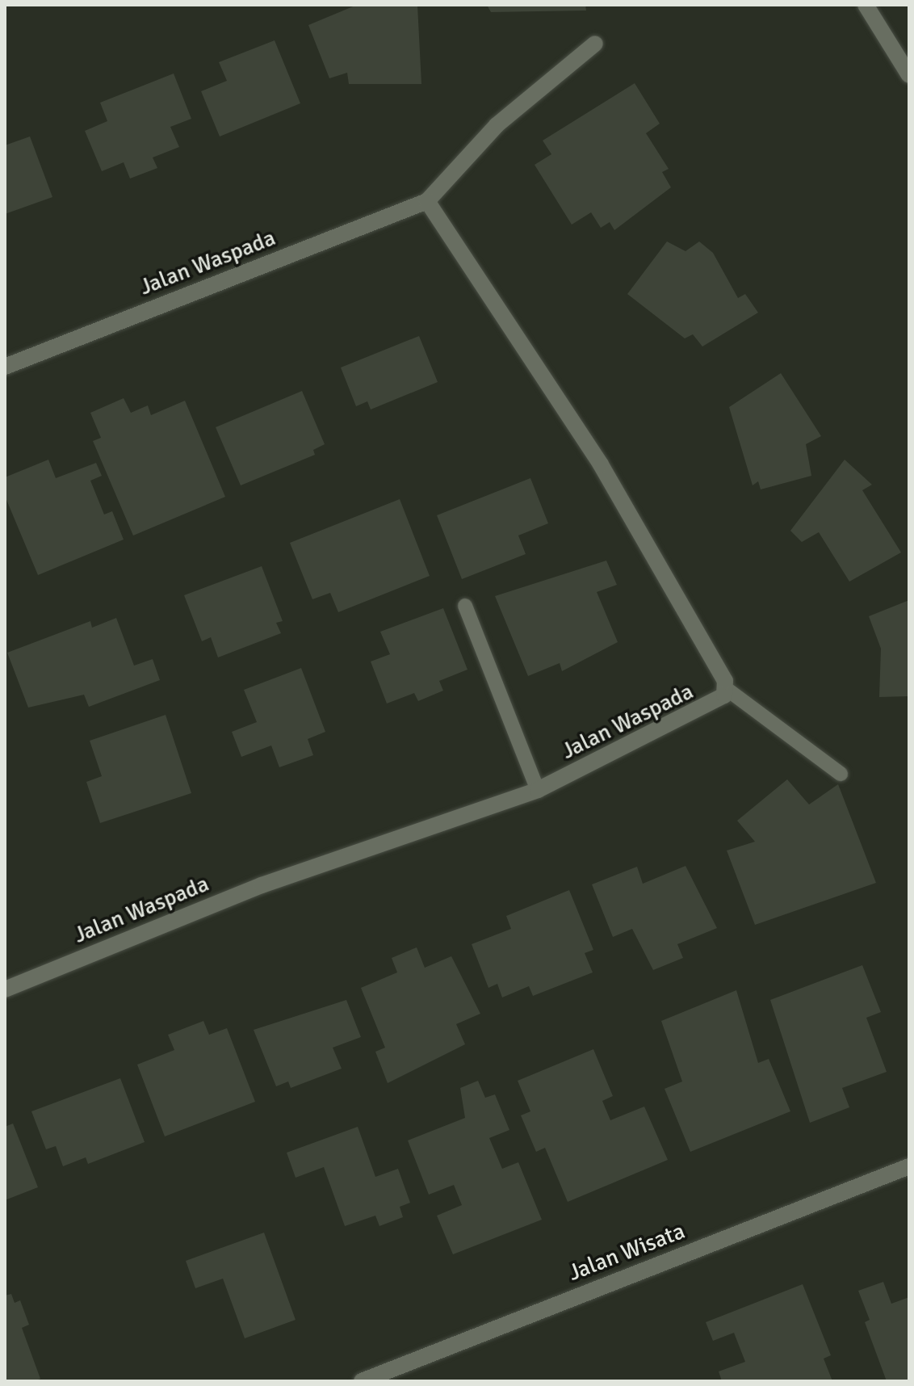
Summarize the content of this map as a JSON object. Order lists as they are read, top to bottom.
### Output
{
  "streets": {
    "street": ["Jalan Waspada", "Jalan Wisata"]
  }
}
